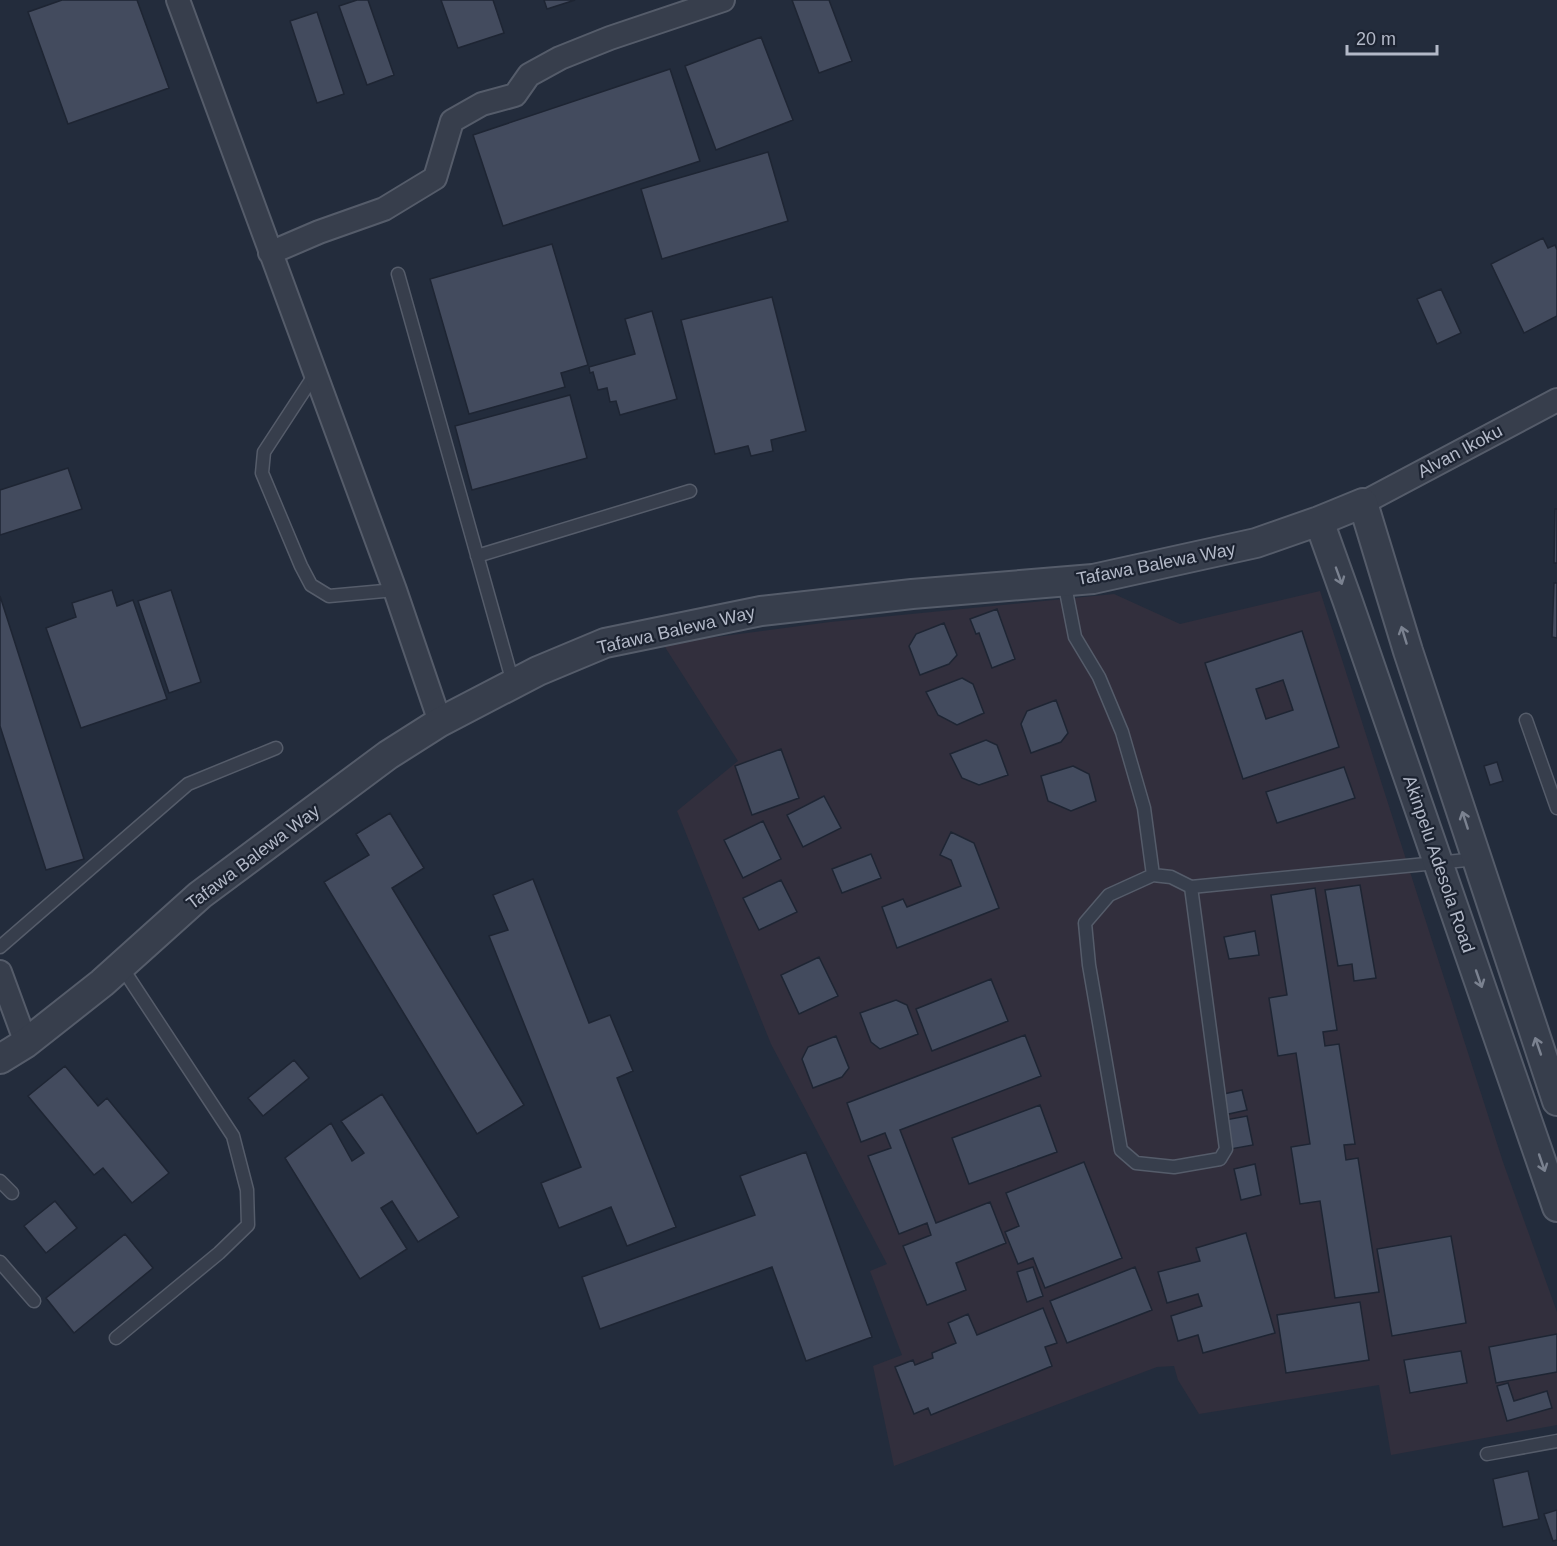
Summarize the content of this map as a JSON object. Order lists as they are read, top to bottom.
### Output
{
  "streets": {
    "street": ["Alvan Ikoku", "Tafawa Balewa Way", "Akinpelu Adesola Road"]
  },
  "crossings": [
    ["Alvan Ikoku", "Tafawa Balewa Way"],
    ["Alvan Ikoku", "Akinpelu Adesola Road"],
    ["Tafawa Balewa Way", "Akinpelu Adesola Road"]
  ],
  "scale_bar": "20 m"
}
